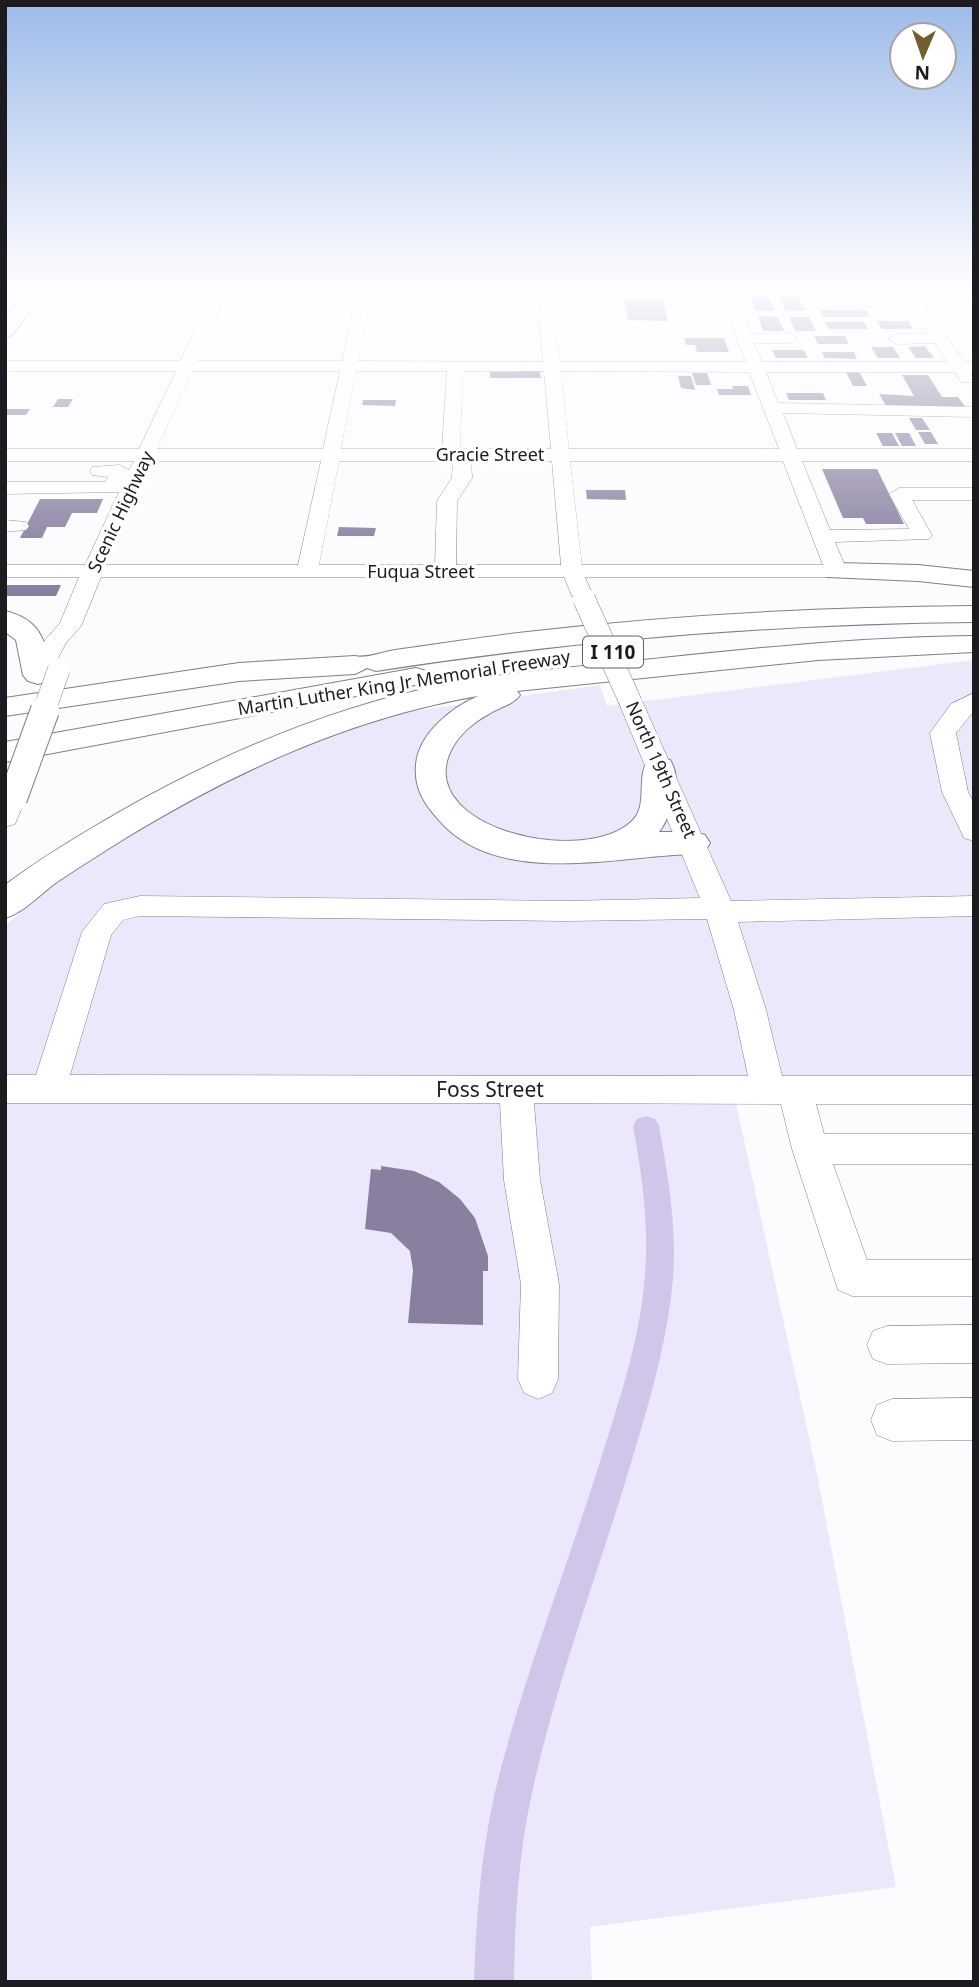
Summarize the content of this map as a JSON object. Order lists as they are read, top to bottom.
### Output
{
  "streets": {
    "main road": ["I 110", "Martin Luther King Jr Memorial Freeway"],
    "street": [
      "Gracie Street",
      "Scenic Highway",
      "Fuqua Street",
      "North 19th Street",
      "Foss Street"
    ]
  },
  "crossings": [
    ["Gracie Street", "Scenic Highway"],
    ["Gracie Street", "North 19th Street"],
    ["Scenic Highway", "Fuqua Street"],
    ["Scenic Highway", "Martin Luther King Jr Memorial Freeway"],
    ["Fuqua Street", "North 19th Street"],
    ["North 19th Street", "Foss Street"]
  ],
  "north": "bottom"
}
